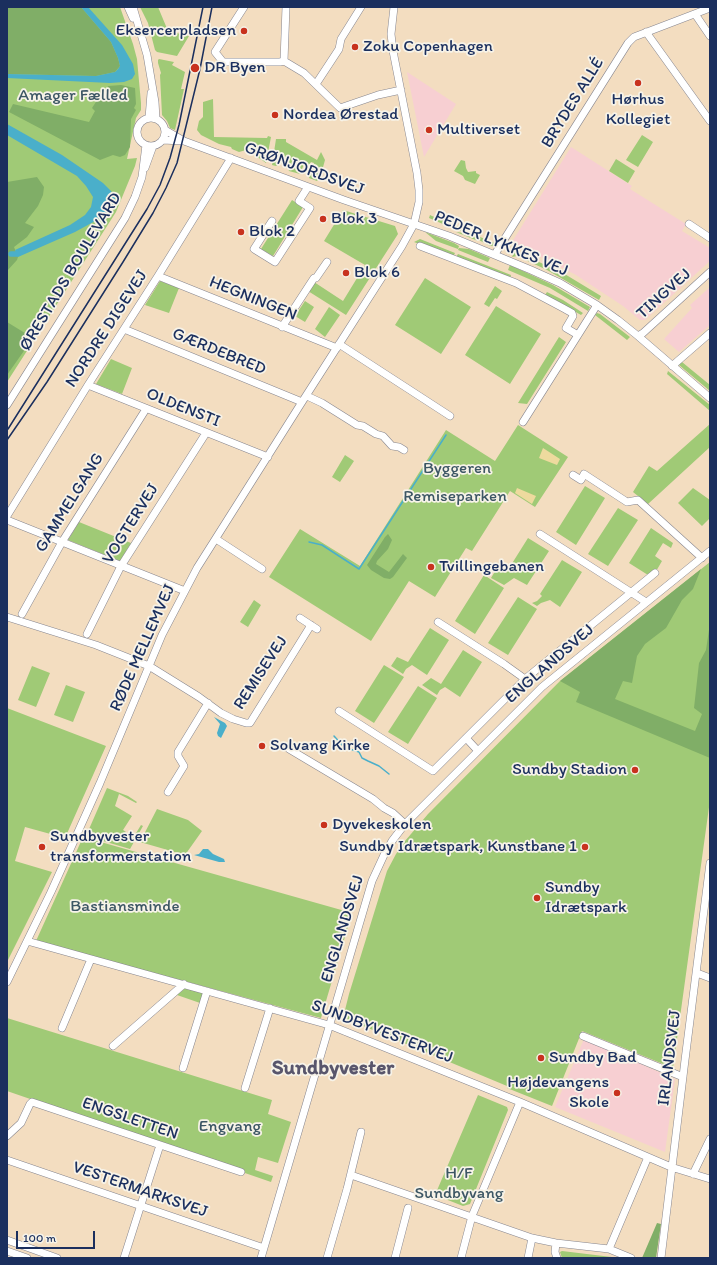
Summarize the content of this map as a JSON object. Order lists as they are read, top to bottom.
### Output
{
  "streets": {
    "street": [
      "BRYDES ALLÉ",
      "GRØNJORDSVEJ",
      "PEDER LYKKES VEJ",
      "ØRESTADS BOULEVARD",
      "TINGVEJ",
      "HEGNINGEN",
      "NORDRE DIGEVEJ",
      "GÆRDEBRED",
      "OLDENSTI",
      "GAMMELGANG",
      "VOGTERVEJ",
      "RØDE MELLEMVEJ",
      "ENGLANDSVEJ",
      "REMISEVEJ",
      "SUNDBYVESTERVEJ",
      "IRLANDSVEJ",
      "ENGSLETTEN",
      "VESTERMARKSVEJ"
    ]
  },
  "crossings": [
    ["BRYDES ALLÉ", "PEDER LYKKES VEJ"],
    ["GRØNJORDSVEJ", "PEDER LYKKES VEJ"],
    ["GRØNJORDSVEJ", "ØRESTADS BOULEVARD"],
    ["GRØNJORDSVEJ", "NORDRE DIGEVEJ"],
    ["GRØNJORDSVEJ", "RØDE MELLEMVEJ"],
    ["PEDER LYKKES VEJ", "TINGVEJ"],
    ["PEDER LYKKES VEJ", "RØDE MELLEMVEJ"],
    ["HEGNINGEN", "NORDRE DIGEVEJ"],
    ["HEGNINGEN", "RØDE MELLEMVEJ"],
    ["NORDRE DIGEVEJ", "GÆRDEBRED"],
    ["NORDRE DIGEVEJ", "OLDENSTI"],
    ["GÆRDEBRED", "RØDE MELLEMVEJ"],
    ["OLDENSTI", "GAMMELGANG"],
    ["OLDENSTI", "VOGTERVEJ"],
    ["OLDENSTI", "RØDE MELLEMVEJ"],
    ["RØDE MELLEMVEJ", "REMISEVEJ"],
    ["RØDE MELLEMVEJ", "SUNDBYVESTERVEJ"],
    ["ENGLANDSVEJ", "SUNDBYVESTERVEJ"],
    ["ENGLANDSVEJ", "VESTERMARKSVEJ"],
    ["SUNDBYVESTERVEJ", "IRLANDSVEJ"]
  ],
  "districts": ["Sundbyvester"],
  "parks": [
    "Amager Fælled",
    "Byggeren",
    "Remiseparken",
    "Bastiansminde",
    "Engvang",
    "H/F Sundbyvang"
  ],
  "places": [
    "Eksercerpladsen",
    "Zoku Copenhagen",
    "DR Byen",
    "Hørhus Kollegiet",
    "Nordea Ørestad",
    "Multiverset",
    "Blok 3",
    "Blok 2",
    "Blok 6",
    "Tvillingebanen",
    "Solvang Kirke",
    "Sundby Stadion",
    "Dyvekeskolen",
    "Sundbyvester transformerstation",
    "Sundby Idrætspark, Kunstbane 1",
    "Sundby Idrætspark",
    "Sundby Bad",
    "Højdevangens Skole"
  ],
  "scale_bar": "100 m"
}
